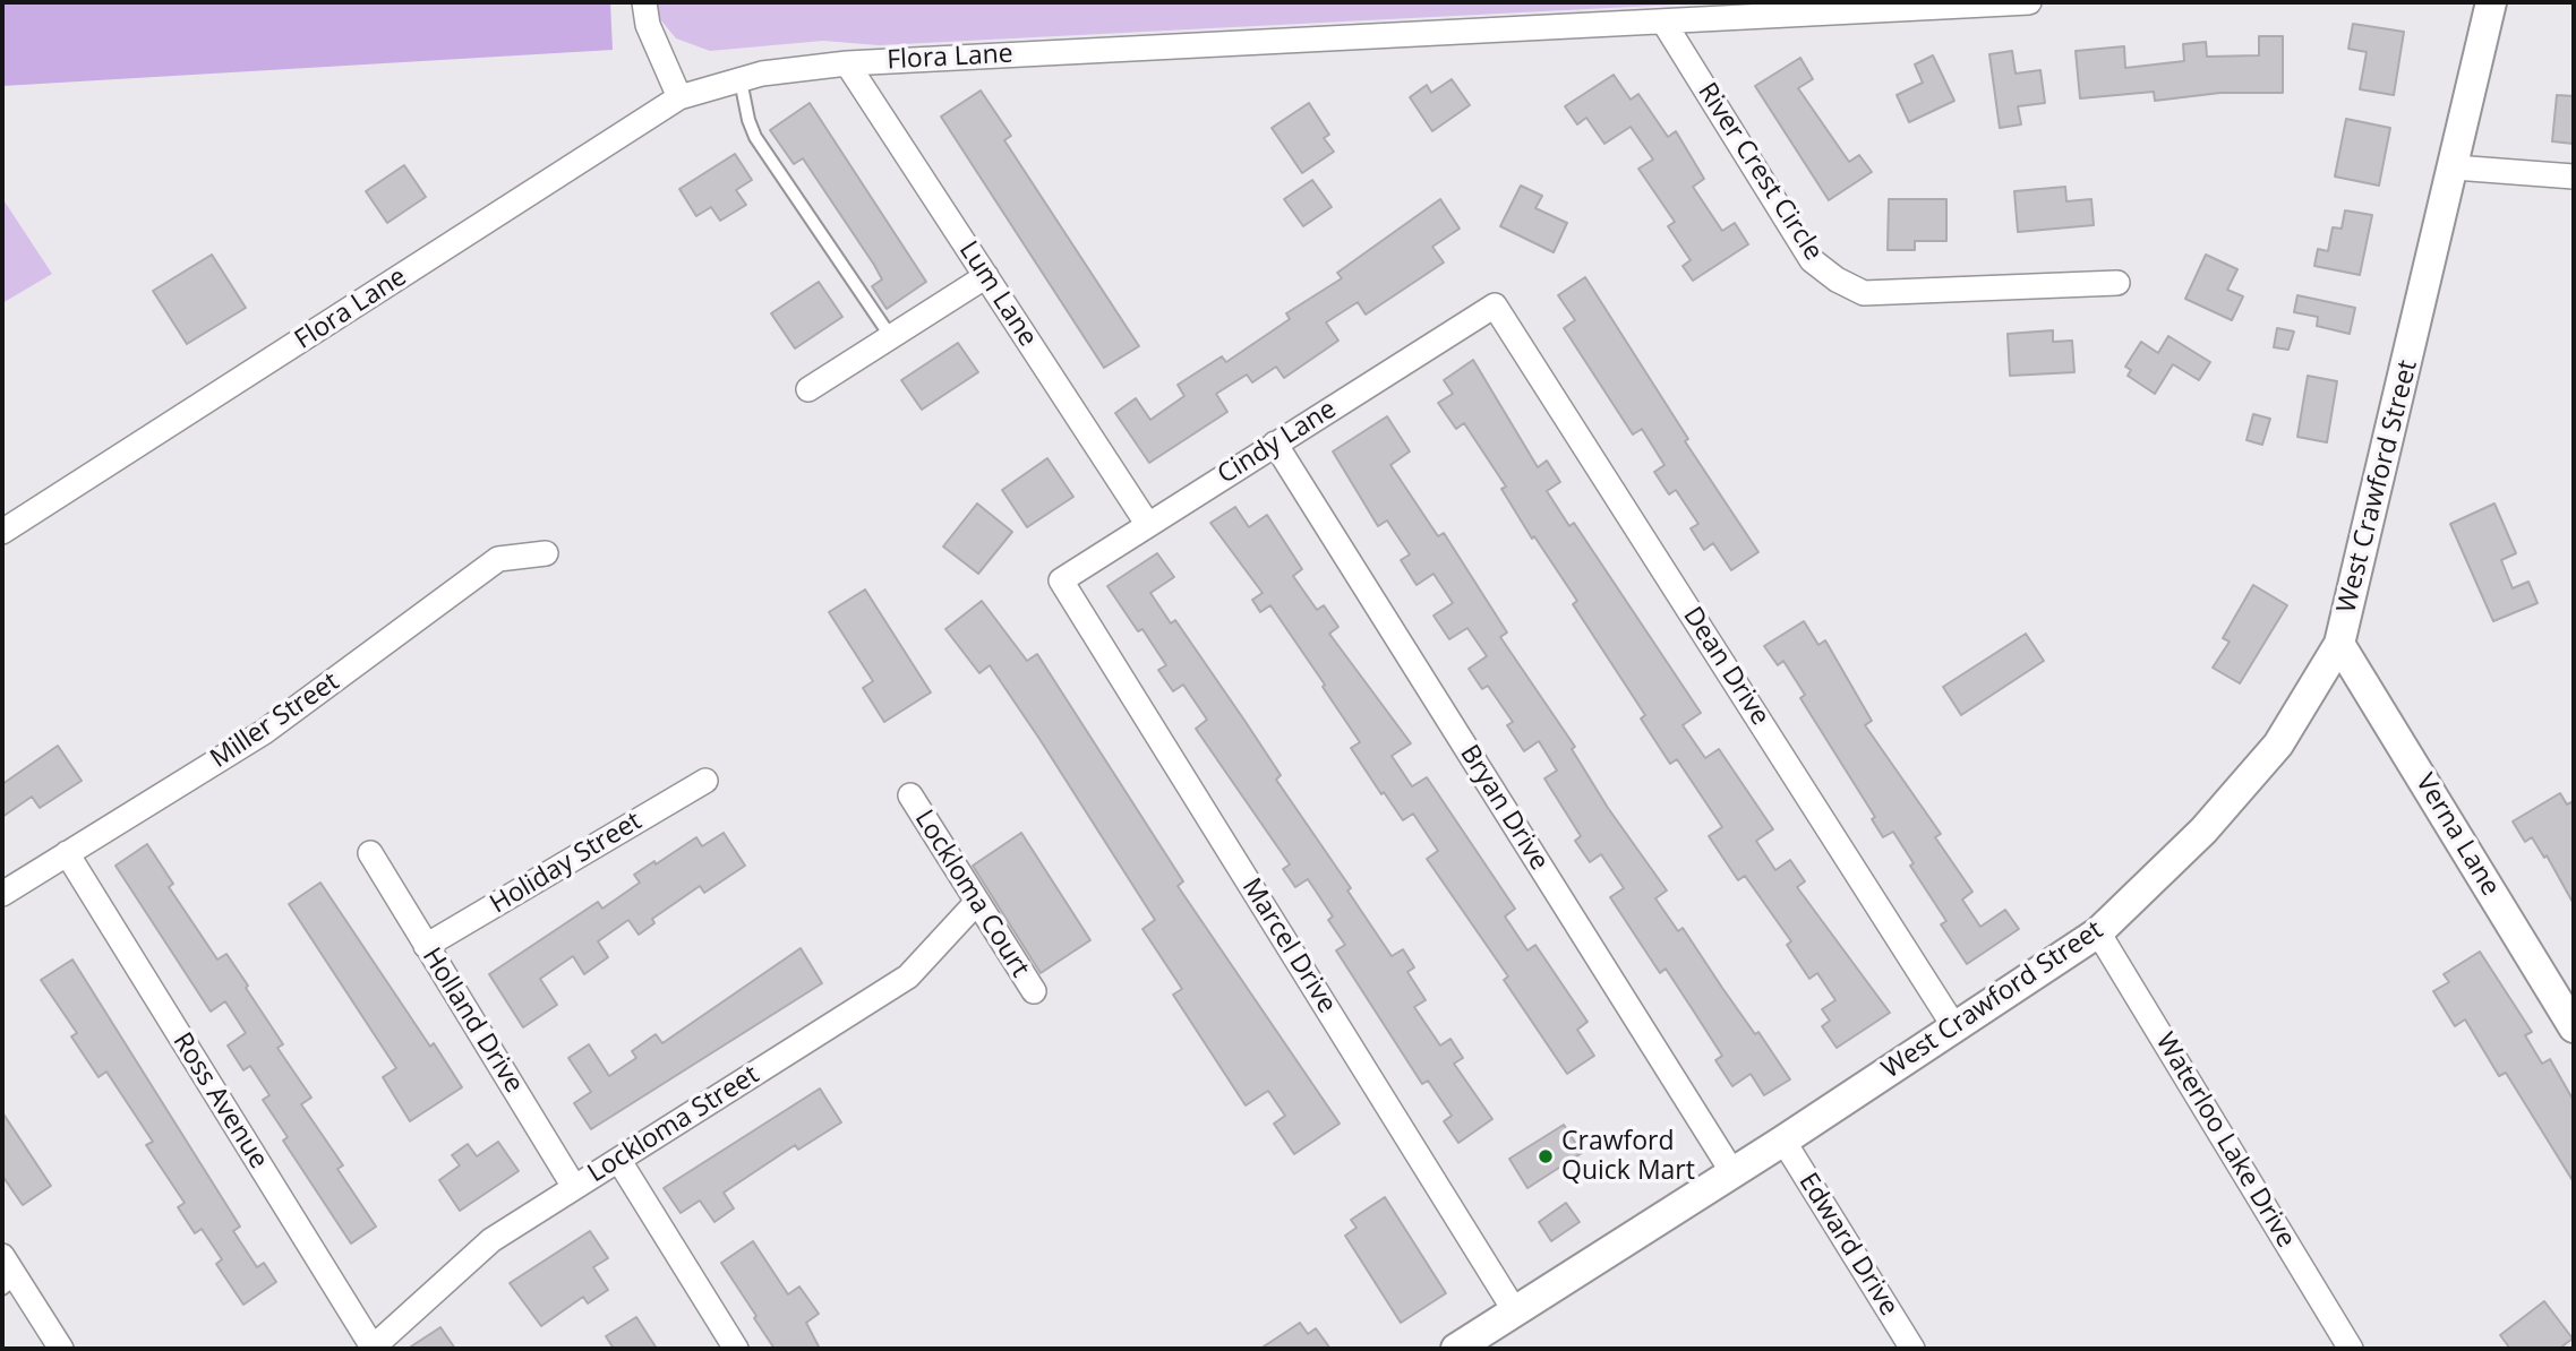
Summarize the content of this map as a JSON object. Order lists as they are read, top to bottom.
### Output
{
  "streets": {
    "street": [
      "Flora Lane",
      "River Crest Circle",
      "Lum Lane",
      "Cindy Lane",
      "West Crawford Street",
      "Dean Drive",
      "Miller Street",
      "Bryan Drive",
      "Verna Lane",
      "Holiday Street",
      "Lockloma Court",
      "Marcel Drive",
      "Holland Drive",
      "Ross Avenue",
      "Lockloma Street",
      "Waterloo Lake Drive",
      "Edward Drive"
    ]
  },
  "crossings": [
    ["Flora Lane", "River Crest Circle"],
    ["Flora Lane", "Lum Lane"],
    ["Lum Lane", "Cindy Lane"],
    ["Cindy Lane", "Dean Drive"],
    ["Cindy Lane", "Bryan Drive"],
    ["Cindy Lane", "Marcel Drive"],
    ["West Crawford Street", "Dean Drive"],
    ["West Crawford Street", "Bryan Drive"],
    ["West Crawford Street", "Verna Lane"],
    ["West Crawford Street", "Marcel Drive"],
    ["West Crawford Street", "Waterloo Lake Drive"],
    ["West Crawford Street", "Edward Drive"],
    ["Miller Street", "Ross Avenue"],
    ["Holiday Street", "Holland Drive"],
    ["Lockloma Court", "Lockloma Street"],
    ["Holland Drive", "Lockloma Street"],
    ["Ross Avenue", "Lockloma Street"]
  ],
  "places": ["Crawford Quick Mart"]
}
